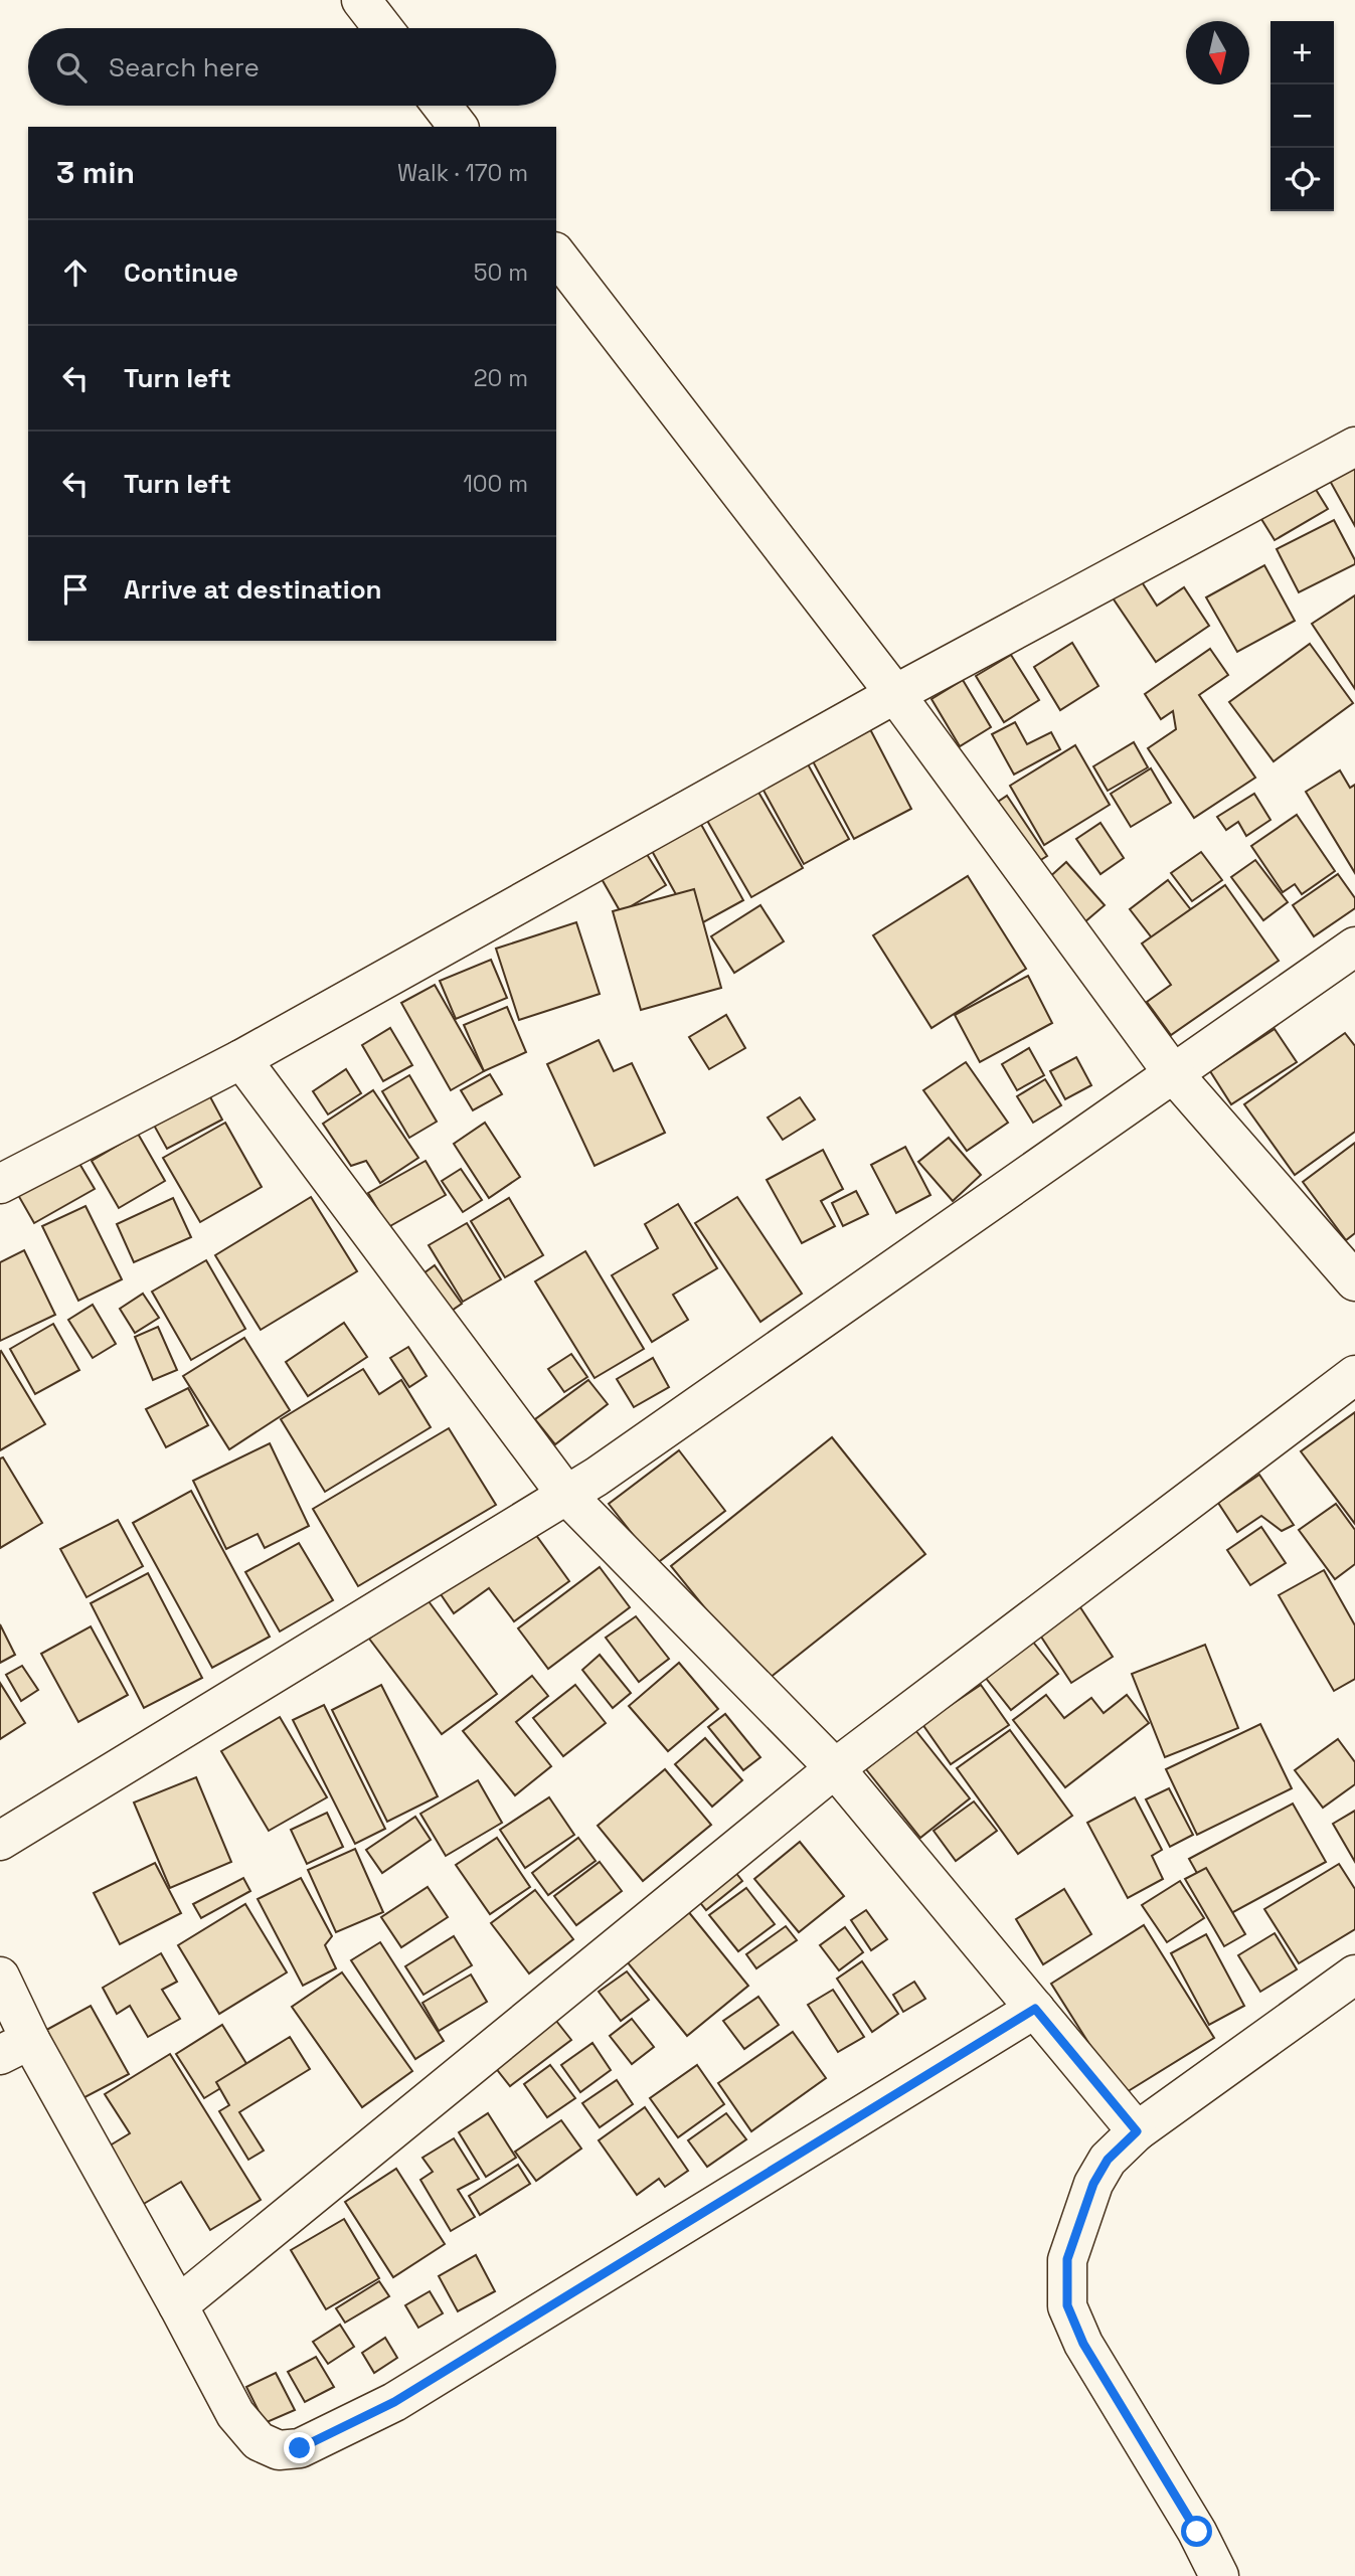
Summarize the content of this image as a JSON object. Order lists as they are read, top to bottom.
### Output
{
  "north": "bottom",
  "page": {
    "map_buttons": ["+", "−"],
    "search": "Search here",
    "heading": ["3 min", "Walk · 170 m"],
    "list": [
      ["Continue", "50 m"],
      ["Turn left", "20 m"],
      ["Turn left", "100 m"],
      "Arrive at destination"
    ]
  }
}
